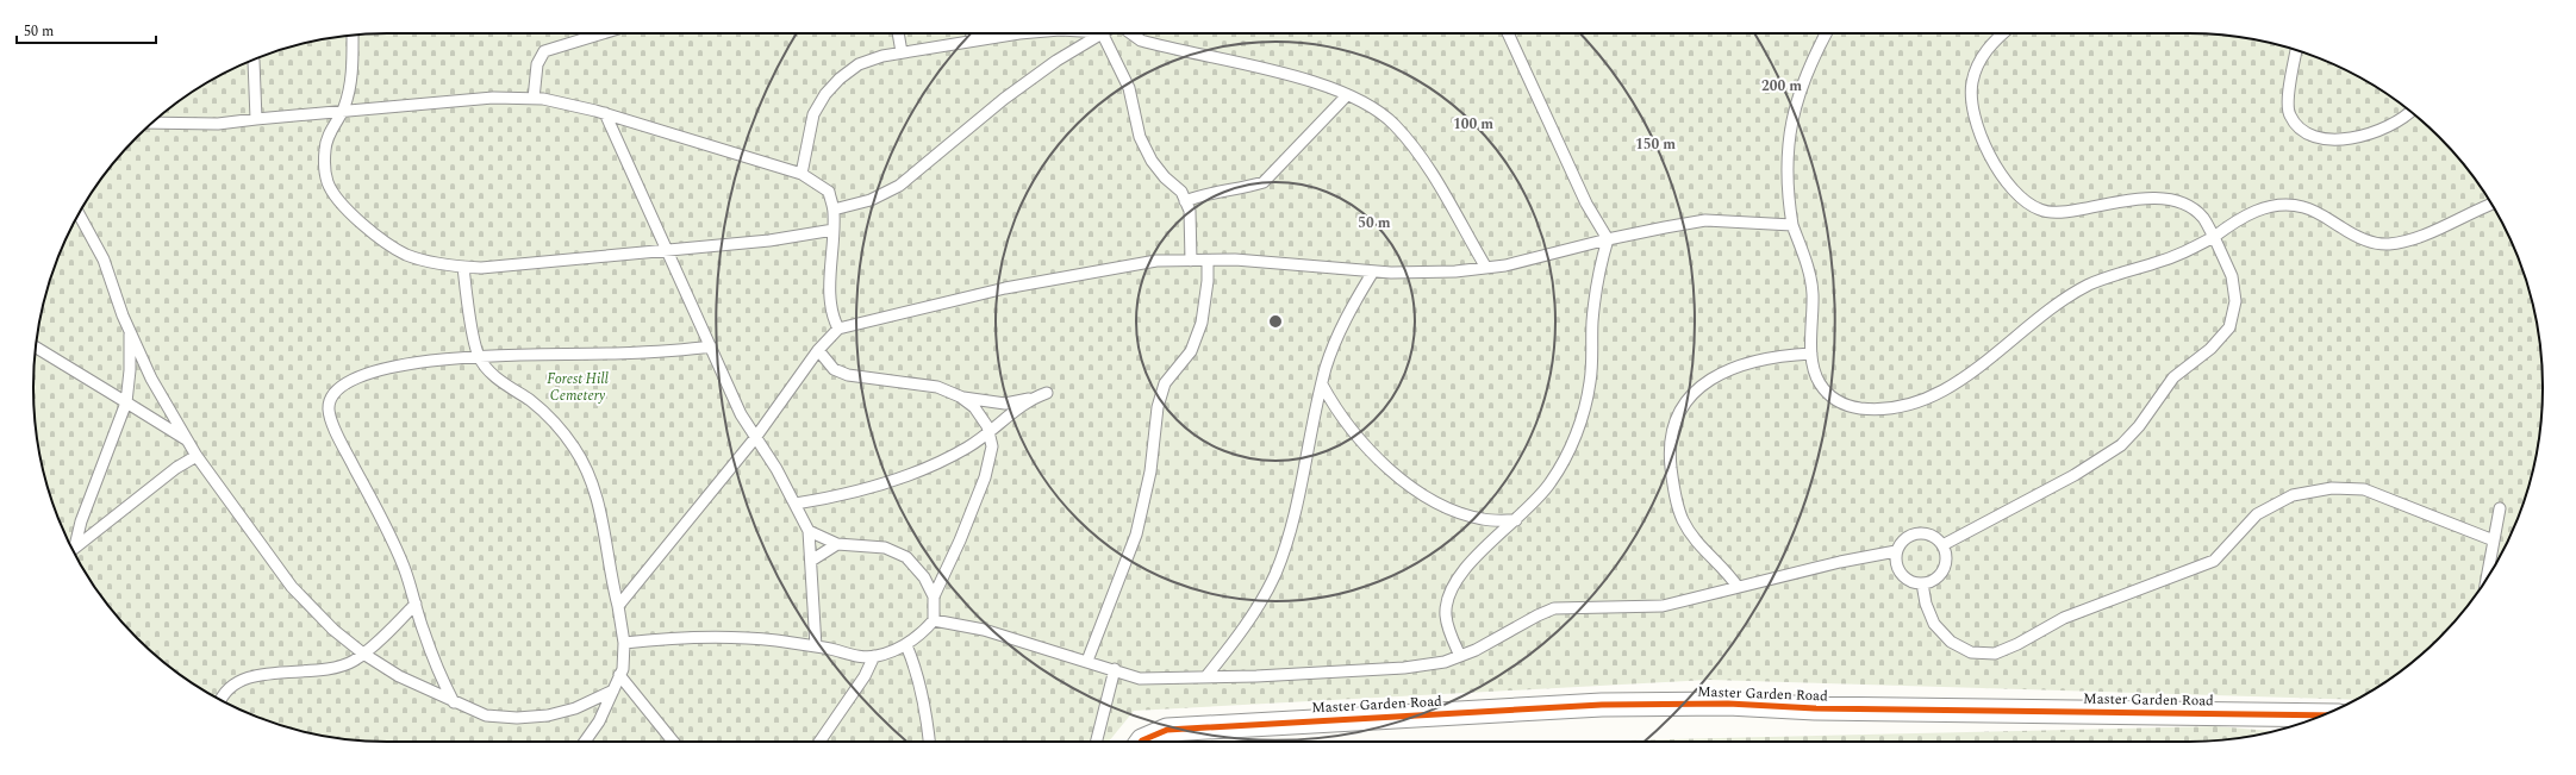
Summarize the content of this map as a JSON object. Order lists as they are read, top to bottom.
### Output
{
  "streets": {
    "street": ["Master Garden Road"]
  },
  "parks": ["Forest Hill Cemetery"],
  "scale_bar": "50 m",
  "rings": [
    "200 m",
    "100 m",
    "150 m",
    "50 m"
  ]
}
